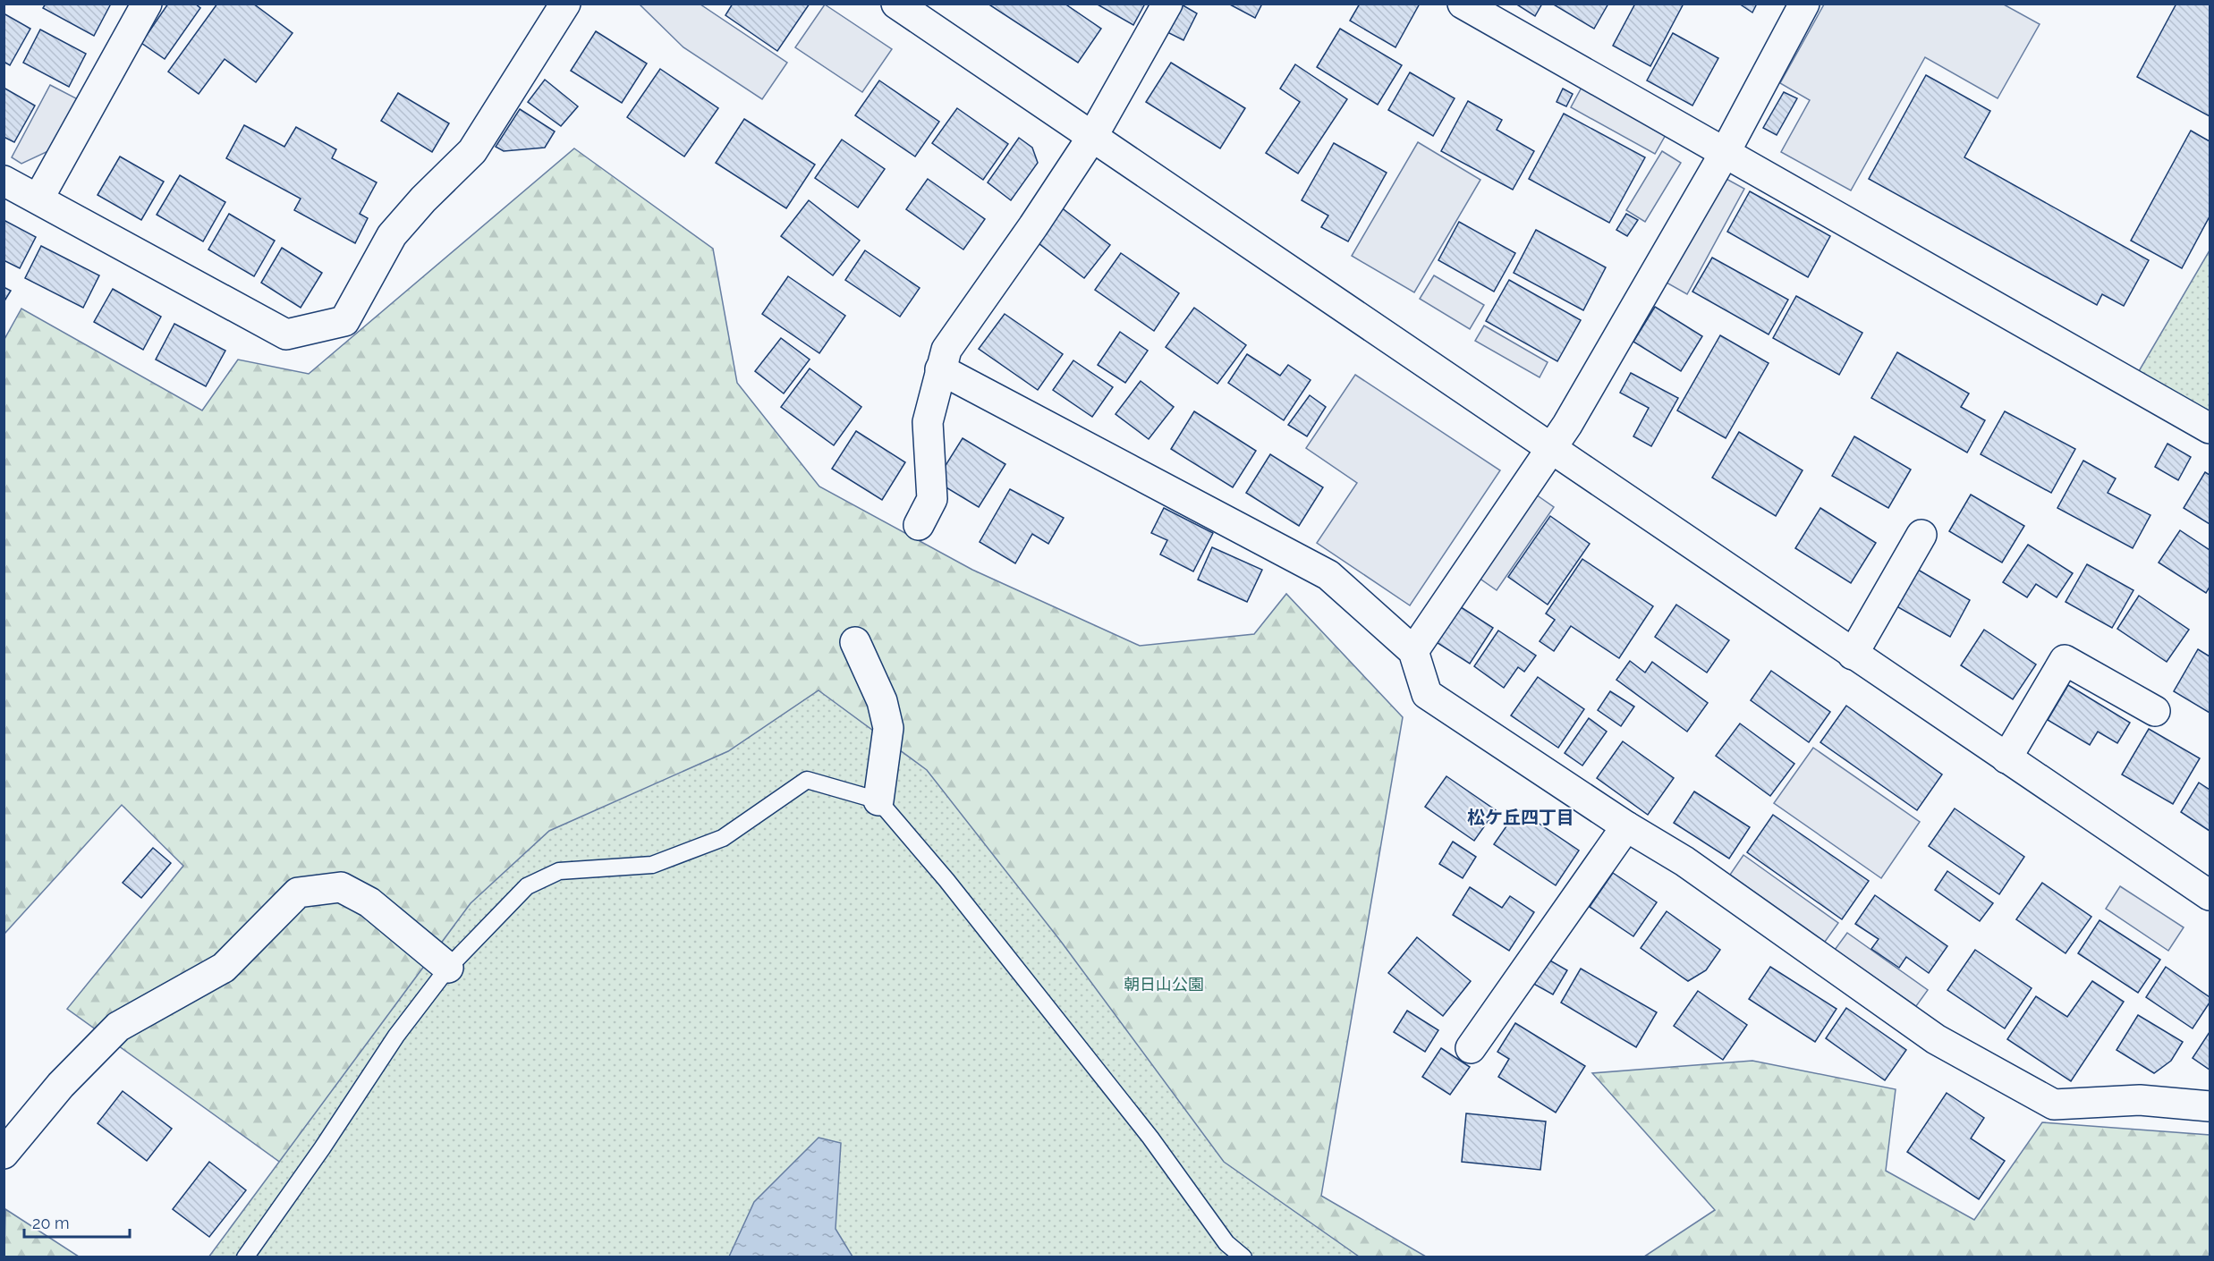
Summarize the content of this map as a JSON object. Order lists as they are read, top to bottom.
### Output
{
  "districts": ["松ケ丘四丁目"],
  "parks": ["朝日山公園"],
  "scale_bar": "20 m"
}
